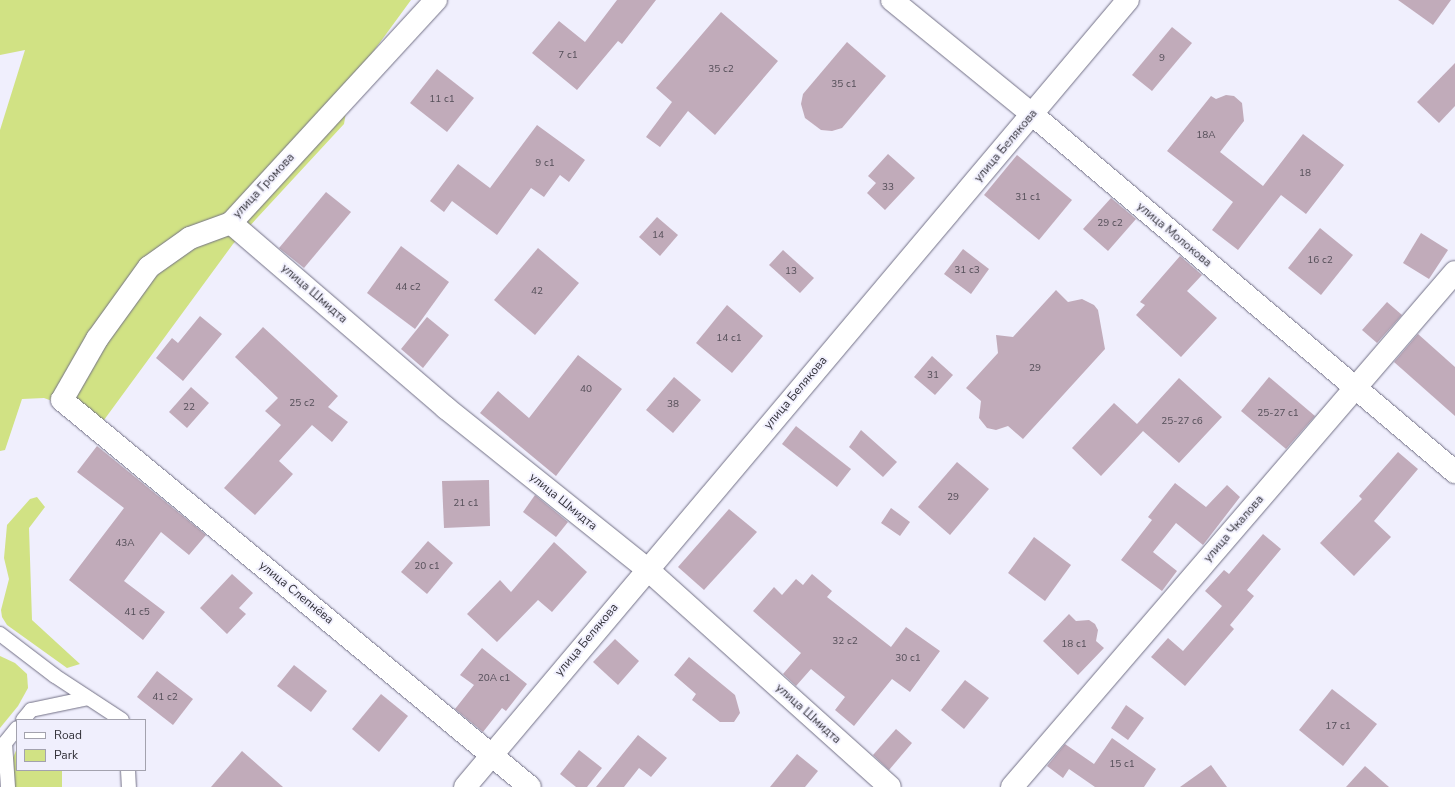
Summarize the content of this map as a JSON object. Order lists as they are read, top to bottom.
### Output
{
  "streets": {
    "street": [
      "улица Белякова",
      "улица Громова",
      "улица Молокова",
      "улица Шмидта",
      "улица Чкалова",
      "улица Слепнёва"
    ]
  },
  "crossings": [
    ["улица Белякова", "улица Молокова"],
    ["улица Белякова", "улица Шмидта"],
    ["улица Белякова", "улица Слепнёва"],
    ["улица Громова", "улица Шмидта"],
    ["улица Громова", "улица Слепнёва"],
    ["улица Молокова", "улица Чкалова"]
  ],
  "house_numbers": [
    "7 с1",
    "9",
    "35 с2",
    "35 с1",
    "11 с1",
    "18А",
    "9 с1",
    "18",
    "33",
    "31 с1",
    "29 с2",
    "14",
    "16 с2",
    "31 с3",
    "13",
    "44 с2",
    "42",
    "14 с1",
    "29",
    "31",
    "40",
    "25 с2",
    "38",
    "22",
    "25-27 с1",
    "25-27 с6",
    "29",
    "21 с1",
    "43А",
    "20 с1",
    "41 с5",
    "32 с2",
    "18 с1",
    "30 с1",
    "20А с1",
    "41 с2",
    "17 с1",
    "15 с1"
  ],
  "legend": ["Road", "Park"]
}
